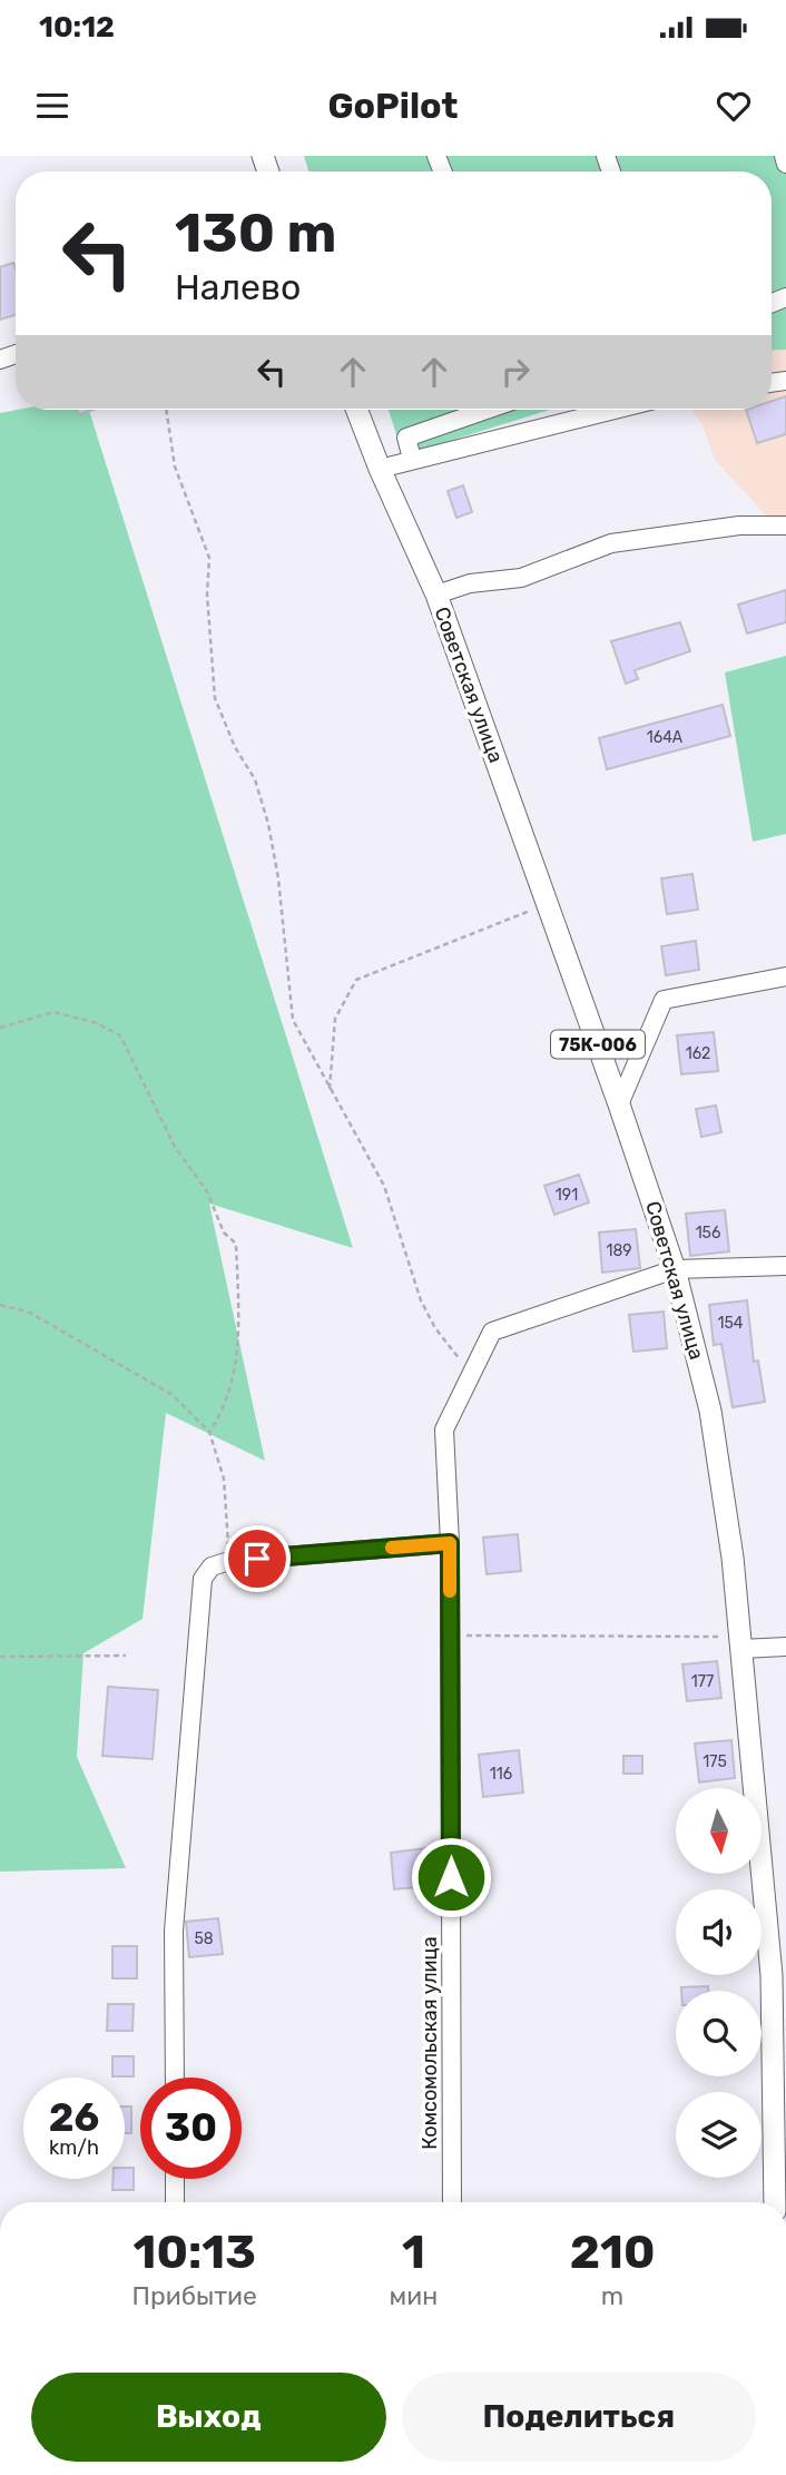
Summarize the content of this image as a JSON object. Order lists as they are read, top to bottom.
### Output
{
  "streets": {
    "main road": ["Советская улица", "75К-006"],
    "street": ["Комсомольская улица"]
  },
  "crossings": [
    ["Советская улица", "Комсомольская улица"]
  ],
  "house_numbers": [
    "164А",
    "162",
    "191",
    "156",
    "189",
    "154",
    "177",
    "175",
    "116",
    "58"
  ],
  "north": "bottom",
  "page": {
    "status": "10:12",
    "header": "GoPilot",
    "turn": ["130 m", "Налево"],
    "speed": "26 km/h",
    "limit": "30",
    "eta": [
      "10:13",
      "Прибытие",
      "1",
      "мин",
      "210",
      "m"
    ],
    "buttons": ["Выход", "Поделиться"]
  }
}
